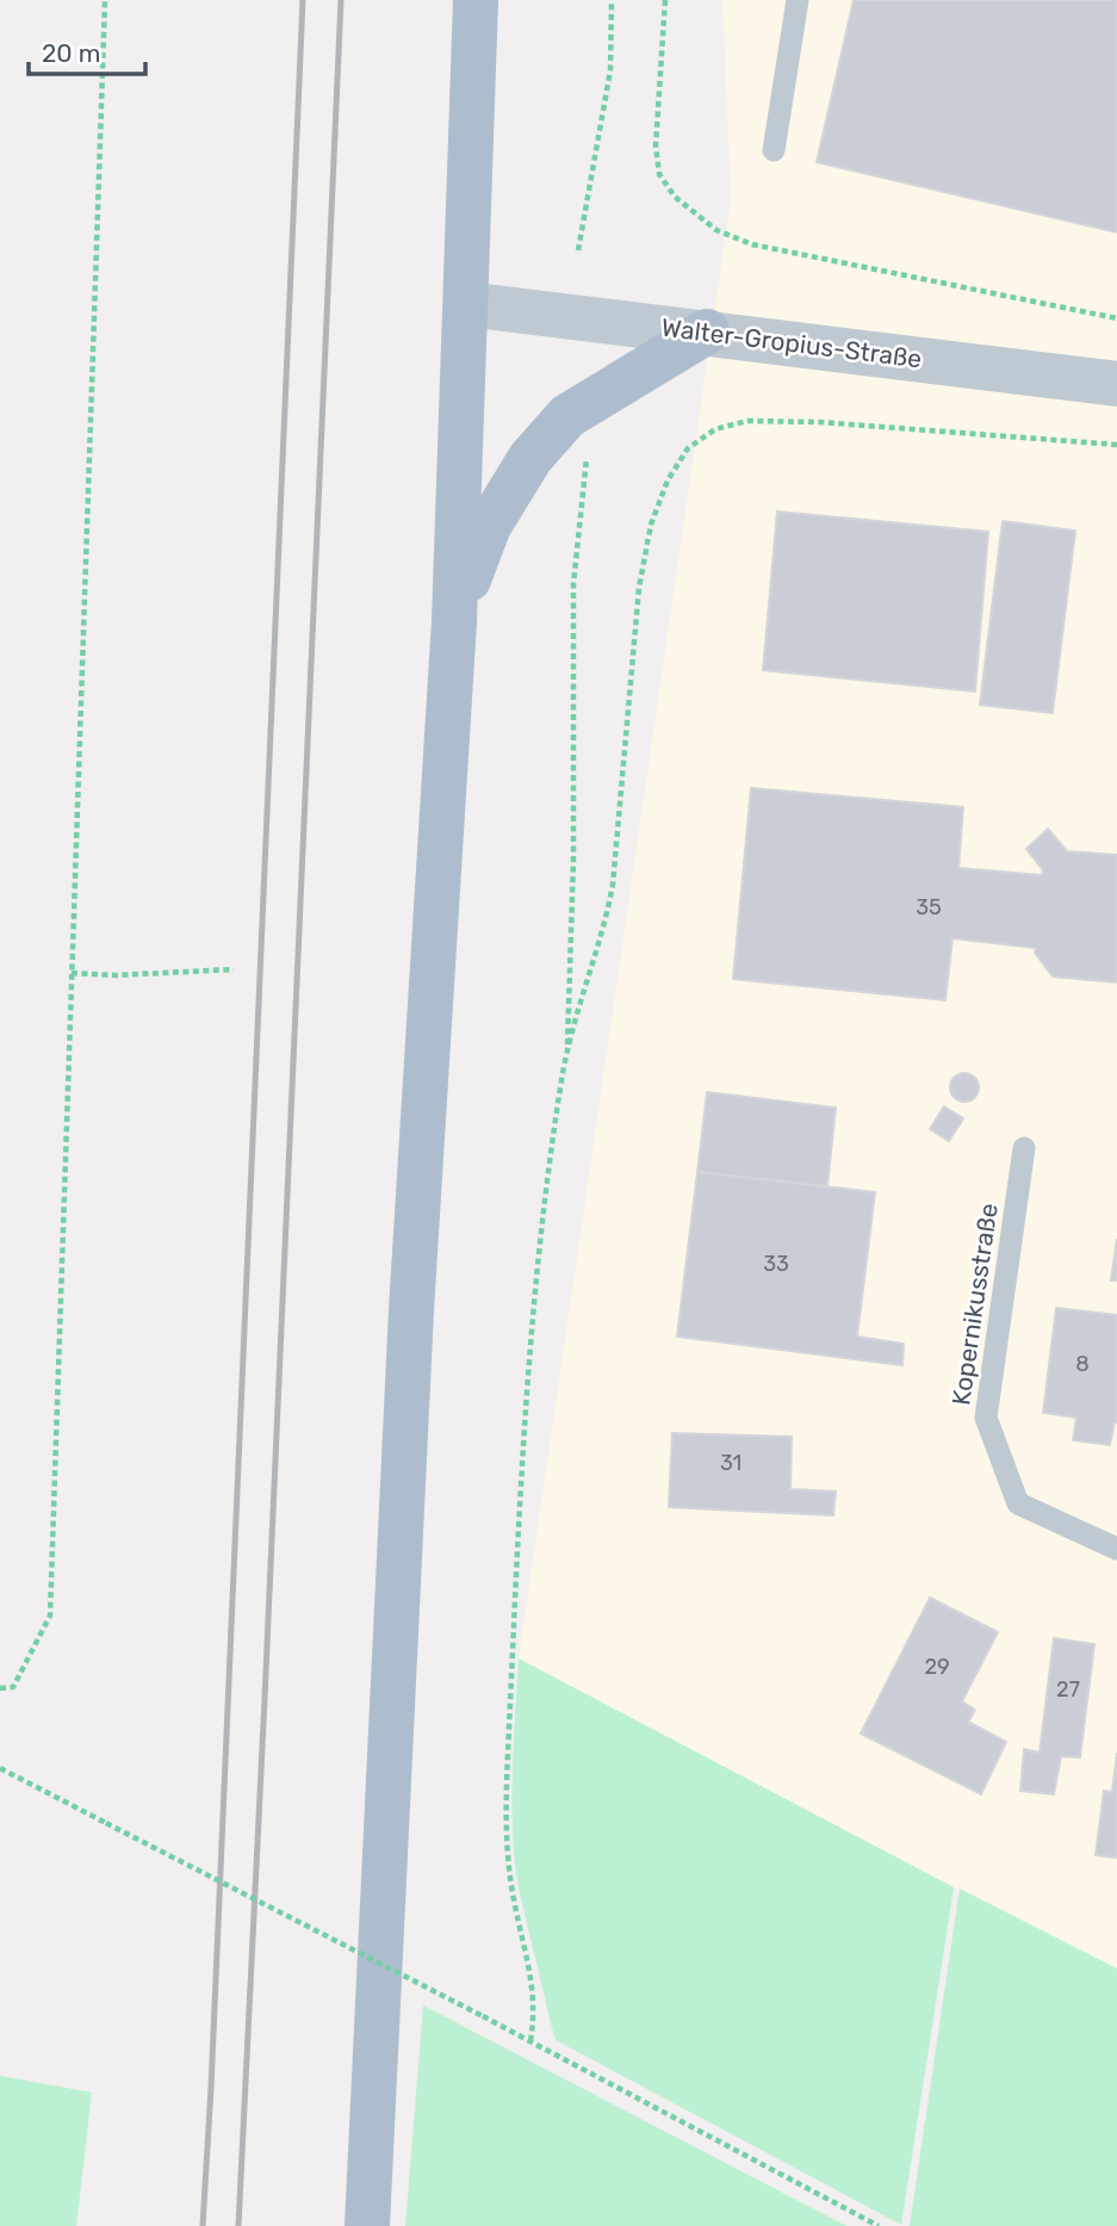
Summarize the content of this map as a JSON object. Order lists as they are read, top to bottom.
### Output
{
  "streets": {
    "street": ["Walter-Gropius-Straße"],
    "lane": ["Kopernikusstraße"]
  },
  "house_numbers": [
    "35",
    "33",
    "8",
    "31",
    "29",
    "27"
  ],
  "scale_bar": "20 m"
}
